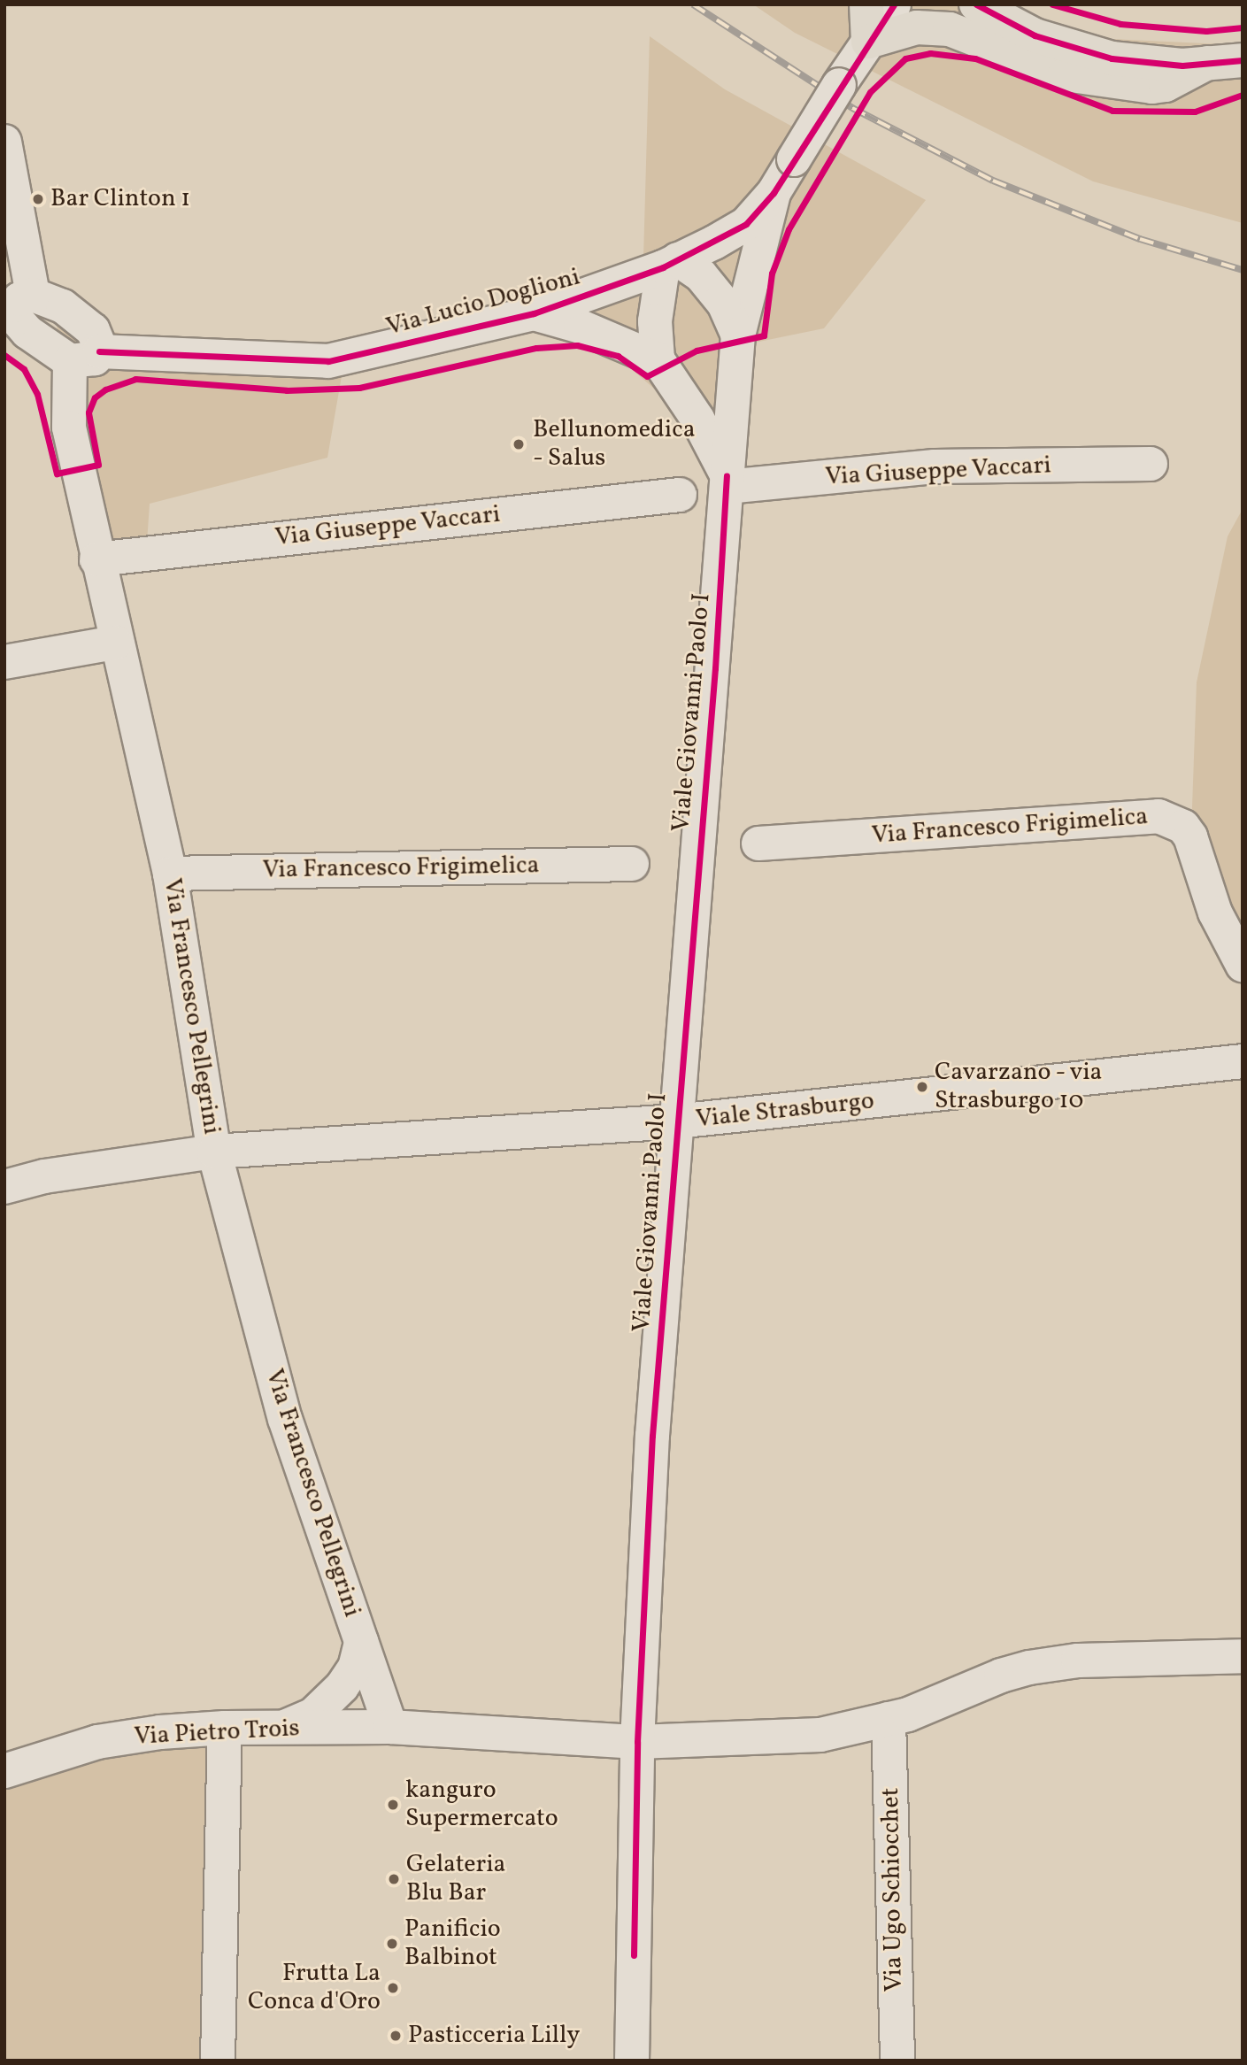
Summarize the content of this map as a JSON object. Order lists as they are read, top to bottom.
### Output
{
  "streets": {
    "street": [
      "Via Lucio Doglioni",
      "Via Giuseppe Vaccari",
      "Viale Giovanni Paolo I",
      "Via Francesco Frigimelica",
      "Via Francesco Pellegrini",
      "Viale Strasburgo",
      "Via Pietro Trois",
      "Via Ugo Schiocchet"
    ]
  },
  "crossings": [
    ["Via Lucio Doglioni", "Viale Giovanni Paolo I"],
    ["Via Lucio Doglioni", "Via Francesco Pellegrini"],
    ["Via Giuseppe Vaccari", "Viale Giovanni Paolo I"],
    ["Via Giuseppe Vaccari", "Via Francesco Pellegrini"],
    ["Viale Giovanni Paolo I", "Viale Strasburgo"],
    ["Viale Giovanni Paolo I", "Via Pietro Trois"],
    ["Via Francesco Frigimelica", "Via Francesco Pellegrini"],
    ["Via Francesco Pellegrini", "Viale Strasburgo"],
    ["Via Francesco Pellegrini", "Via Pietro Trois"]
  ],
  "places": [
    "Bar Clinton 1",
    "Bellunomedica - Salus",
    "Cavarzano - via Strasburgo 10",
    "kanguro Supermercato",
    "Gelateria Blu Bar",
    "Panificio Balbinot",
    "Frutta La Conca d'Oro",
    "Pasticceria Lilly"
  ]
}
